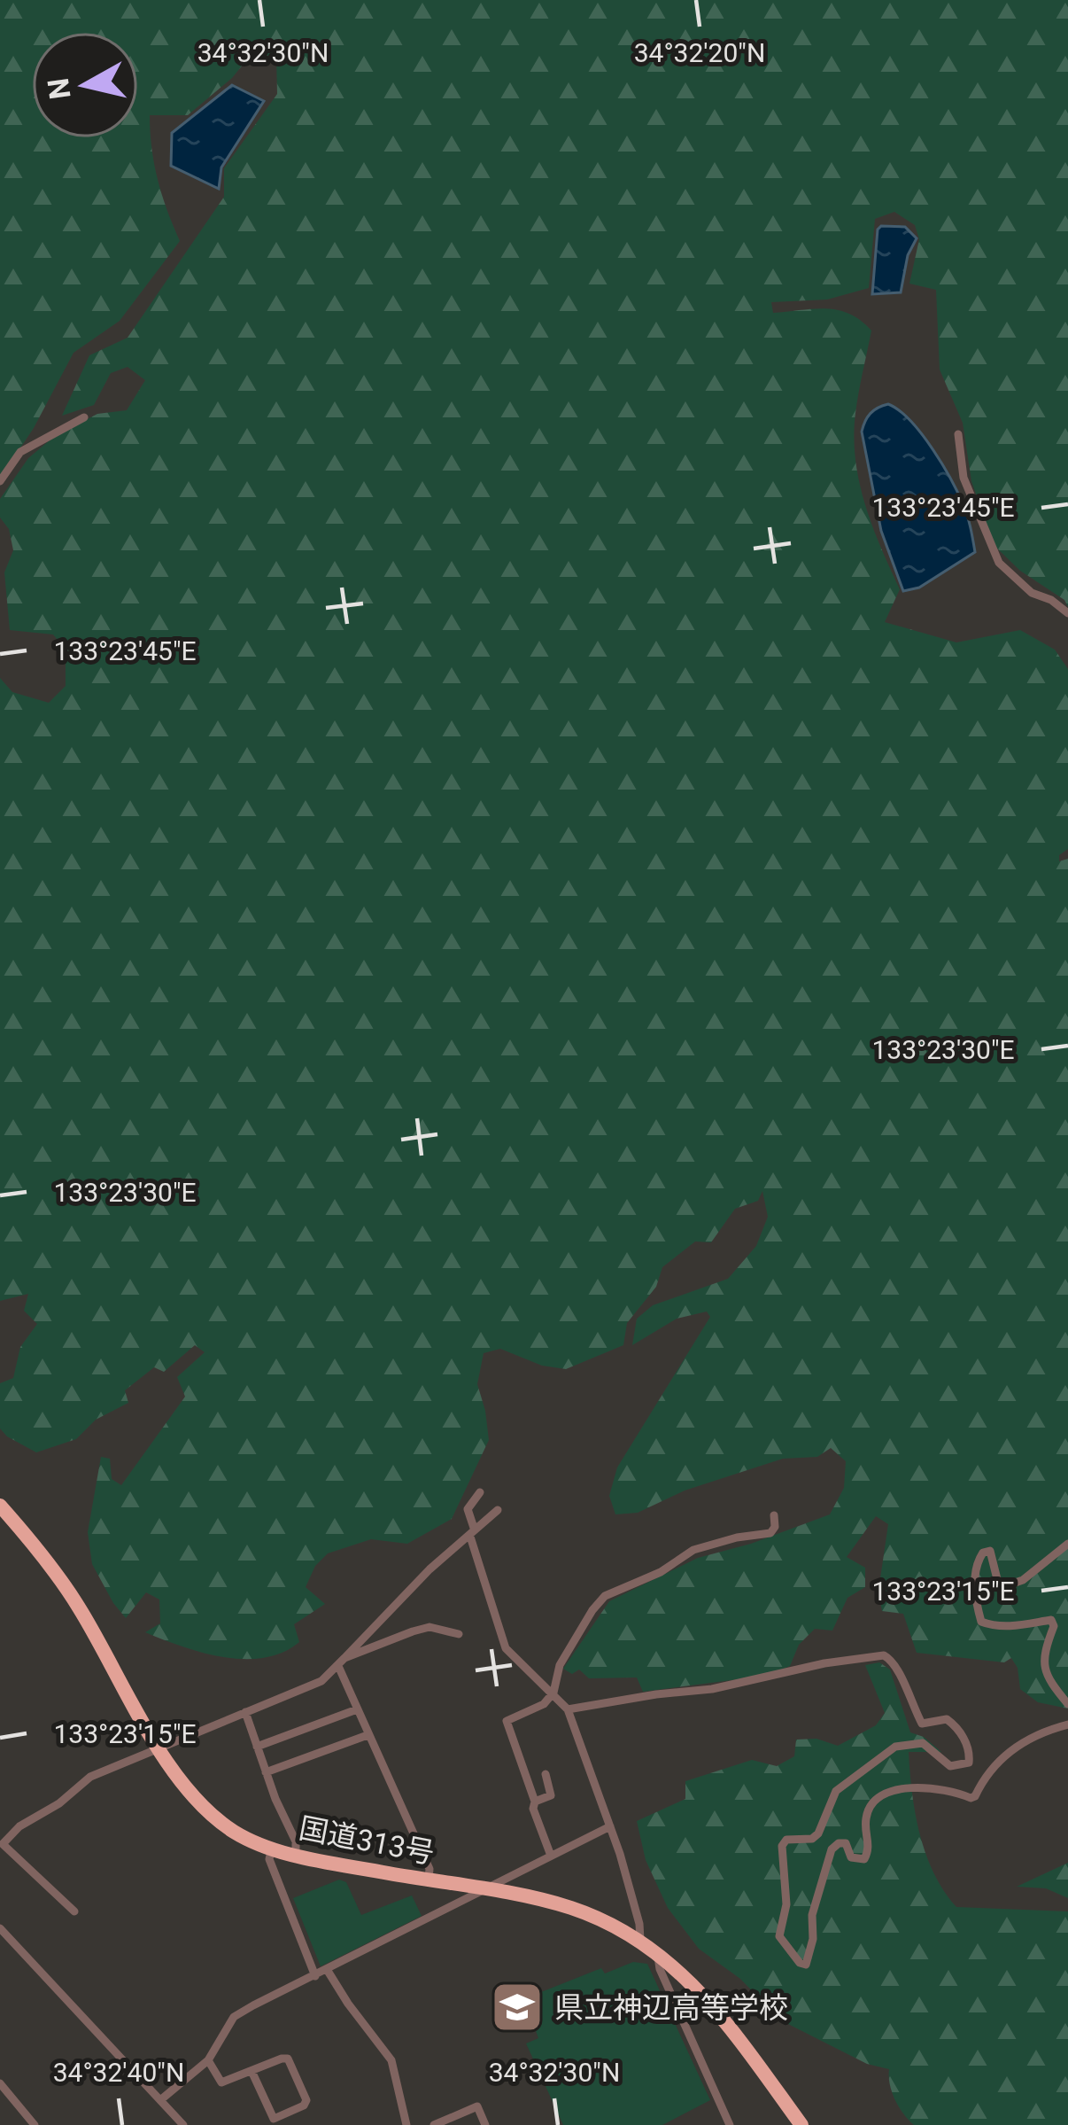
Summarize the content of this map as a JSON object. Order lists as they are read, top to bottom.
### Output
{
  "streets": {
    "highway": ["国道313号"]
  },
  "places": {
    "school or university": ["県立神辺高等学校"]
  },
  "north": "left",
  "coordinates": [
    "34°32'30\"N",
    "34°32'20\"N",
    "133°23'45\"E",
    "133°23'30\"E",
    "133°23'15\"E",
    "34°32'40\"N"
  ]
}
